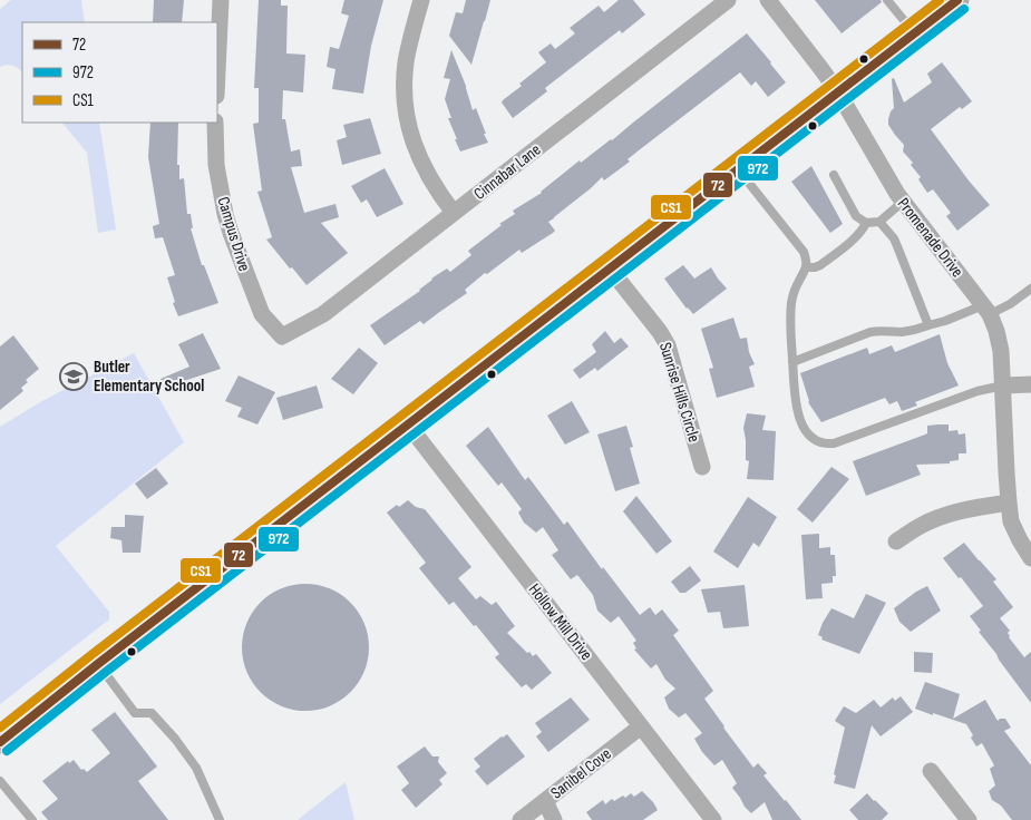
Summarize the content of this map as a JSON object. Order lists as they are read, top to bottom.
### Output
{
  "streets": {
    "street": [
      "Cinnabar Lane",
      "Campus Drive",
      "Promenade Drive",
      "Sunrise Hills Circle",
      "Hollow Mill Drive",
      "Sanibel Cove"
    ]
  },
  "crossings": [
    ["Cinnabar Lane", "Campus Drive"],
    ["Hollow Mill Drive", "Sanibel Cove"]
  ],
  "places": {
    "school or university": ["Butler Elementary School"]
  },
  "lines": ["transit line 72", "transit line CS1", "transit line 972"],
  "legend": ["72", "972", "CS1"]
}
